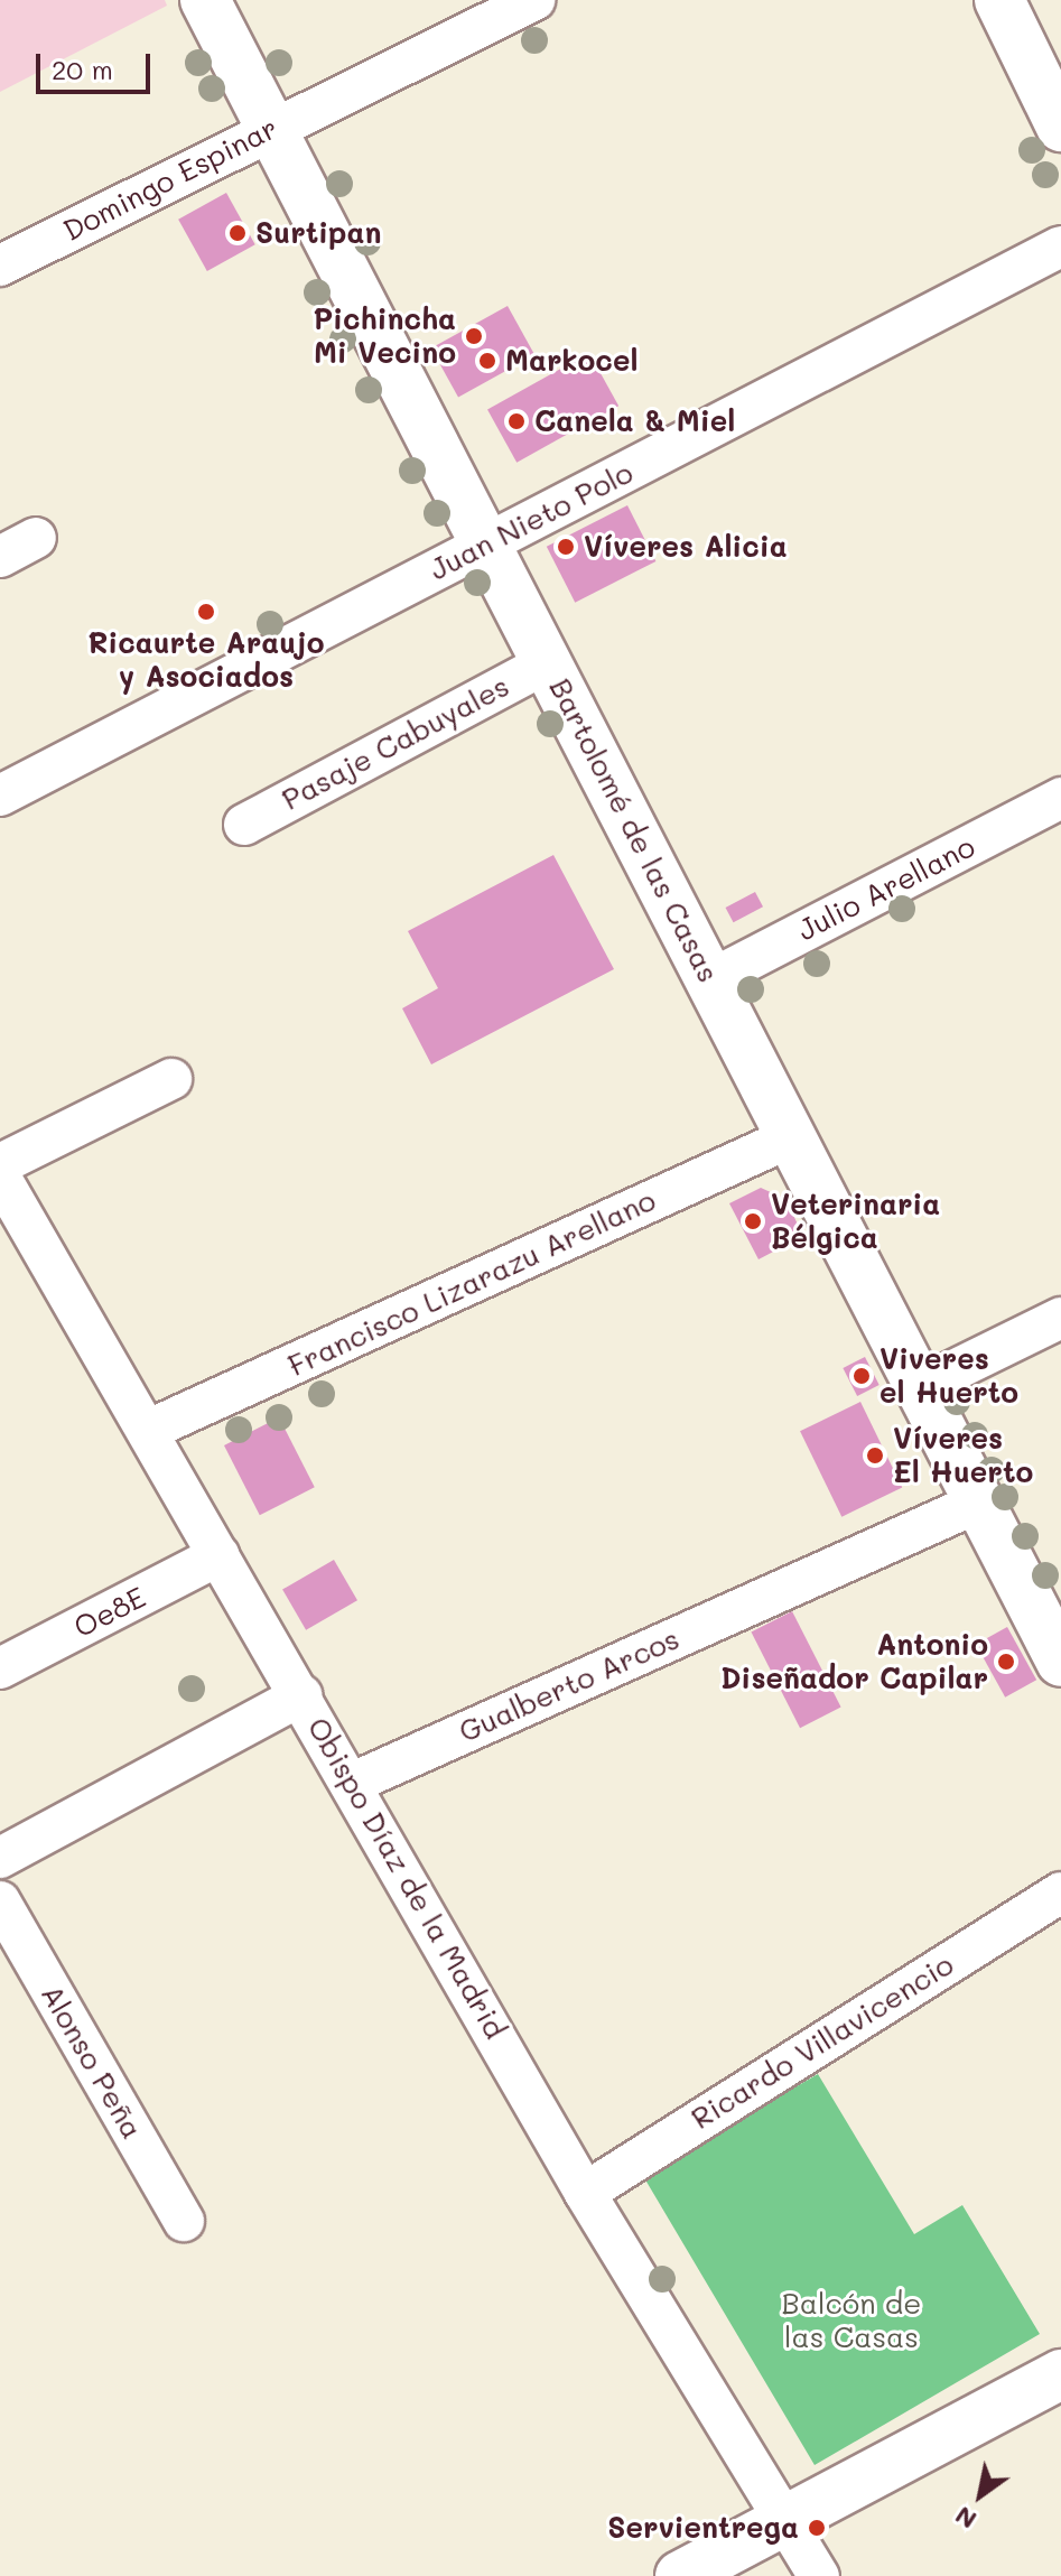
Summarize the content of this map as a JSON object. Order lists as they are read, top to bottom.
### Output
{
  "streets": {
    "street": [
      "Domingo Espinar",
      "Juan Nieto Polo",
      "Pasaje Cabuyales",
      "Bartolomé de las Casas",
      "Julio Arellano",
      "Francisco Lizarazu Arellano",
      "Oe8E",
      "Gualberto Arcos",
      "Obispo Díaz de la Madrid",
      "Ricardo Villavicencio",
      "Alonso Peña"
    ]
  },
  "crossings": [
    ["Domingo Espinar", "Bartolomé de las Casas"],
    ["Juan Nieto Polo", "Bartolomé de las Casas"],
    ["Pasaje Cabuyales", "Bartolomé de las Casas"],
    ["Bartolomé de las Casas", "Julio Arellano"],
    ["Bartolomé de las Casas", "Francisco Lizarazu Arellano"],
    ["Bartolomé de las Casas", "Gualberto Arcos"],
    ["Francisco Lizarazu Arellano", "Obispo Díaz de la Madrid"],
    ["Oe8E", "Obispo Díaz de la Madrid"],
    ["Gualberto Arcos", "Obispo Díaz de la Madrid"],
    ["Obispo Díaz de la Madrid", "Ricardo Villavicencio"]
  ],
  "parks": ["Balcón de las Casas"],
  "places": [
    "Surtipan",
    "Pichincha Mi Vecino",
    "Markocel",
    "Canela & Miel",
    "Víveres Alicia",
    "Ricaurte Araujo y Asociados",
    "Veterinaria Bélgica",
    "Viveres el Huerto",
    "Víveres El Huerto",
    "Antonio Diseñador Capilar",
    "Servientrega"
  ],
  "scale_bar": "20 m",
  "north": "bottom left"
}
